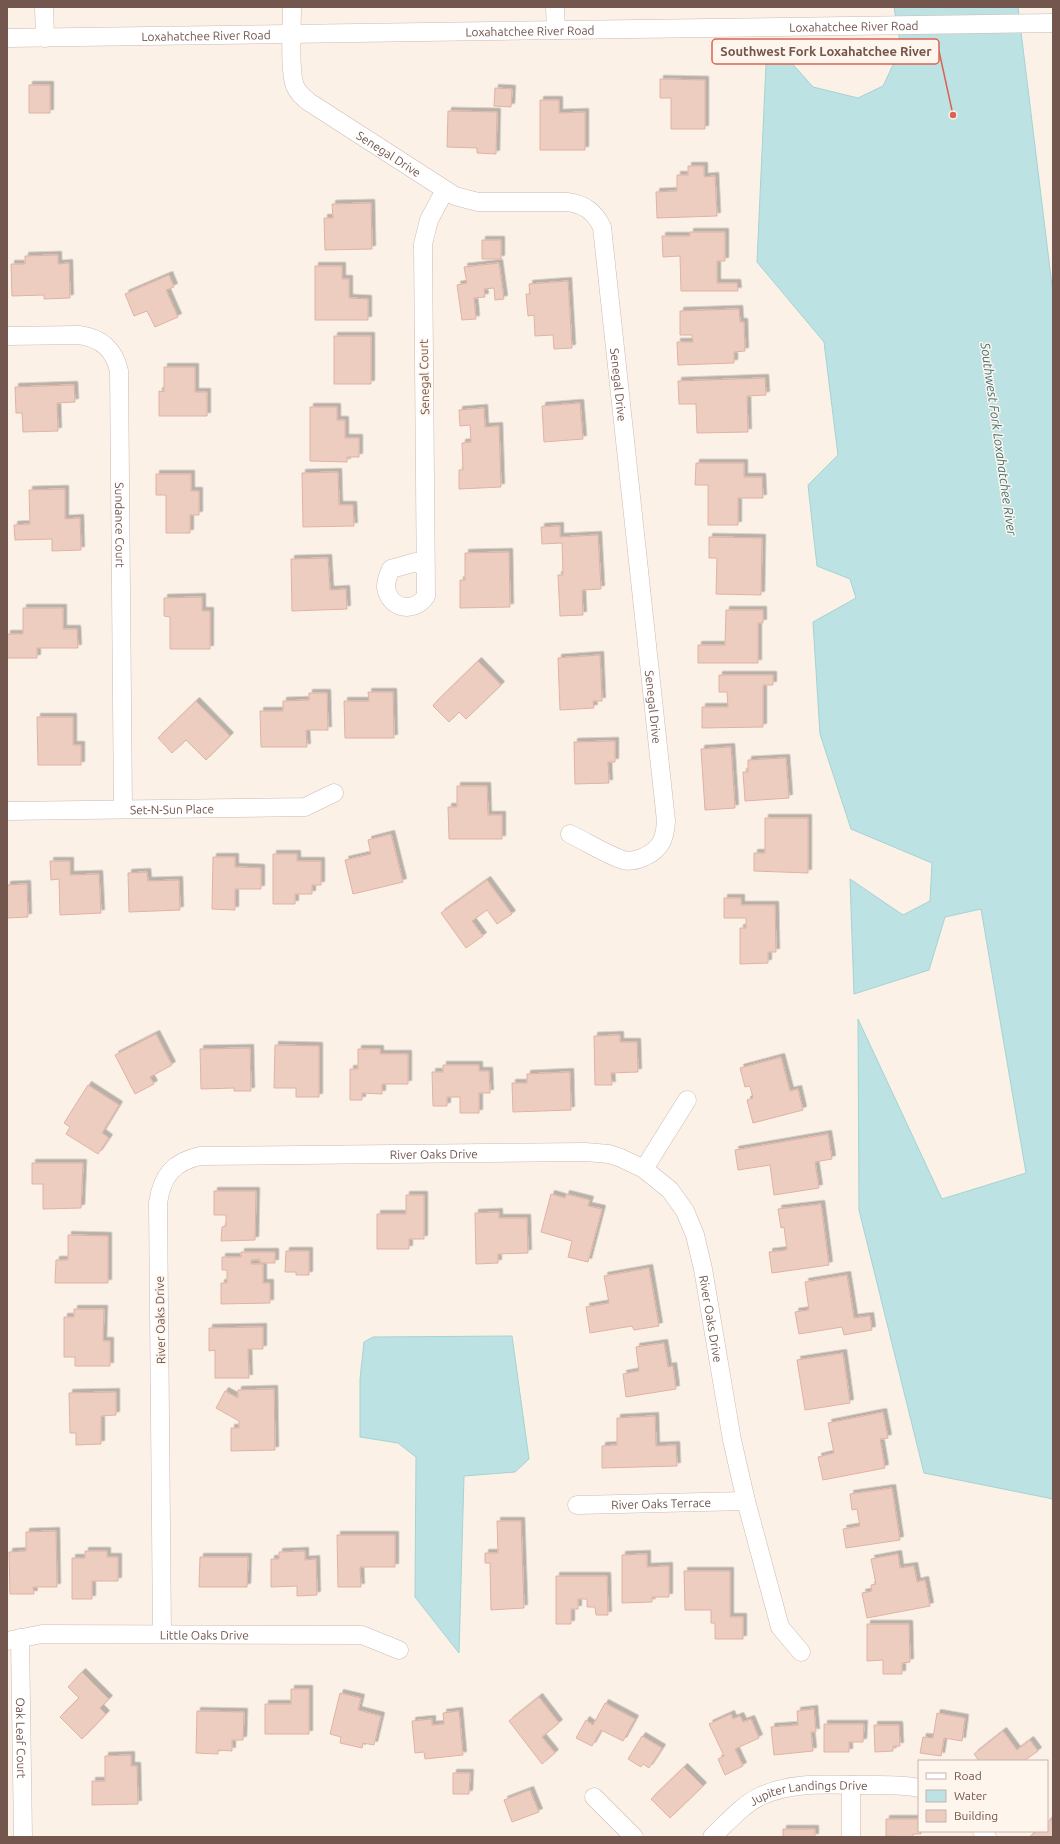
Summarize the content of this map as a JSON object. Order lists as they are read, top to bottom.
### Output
{
  "streets": {
    "street": [
      "Loxahatchee River Road",
      "Senegal Drive",
      "Senegal Court",
      "Sundance Court",
      "Set-N-Sun Place",
      "River Oaks Drive",
      "River Oaks Terrace",
      "Little Oaks Drive",
      "Oak Leaf Court",
      "Jupiter Landings Drive"
    ]
  },
  "crossings": [
    ["Loxahatchee River Road", "Senegal Drive"],
    ["Senegal Drive", "Senegal Court"],
    ["Sundance Court", "Set-N-Sun Place"],
    ["River Oaks Drive", "River Oaks Terrace"],
    ["River Oaks Drive", "Little Oaks Drive"],
    ["Little Oaks Drive", "Oak Leaf Court"]
  ],
  "water": ["Southwest Fork Loxahatchee River"],
  "places": ["Southwest Fork Loxahatchee River"],
  "legend": ["Road", "Water", "Building"]
}
